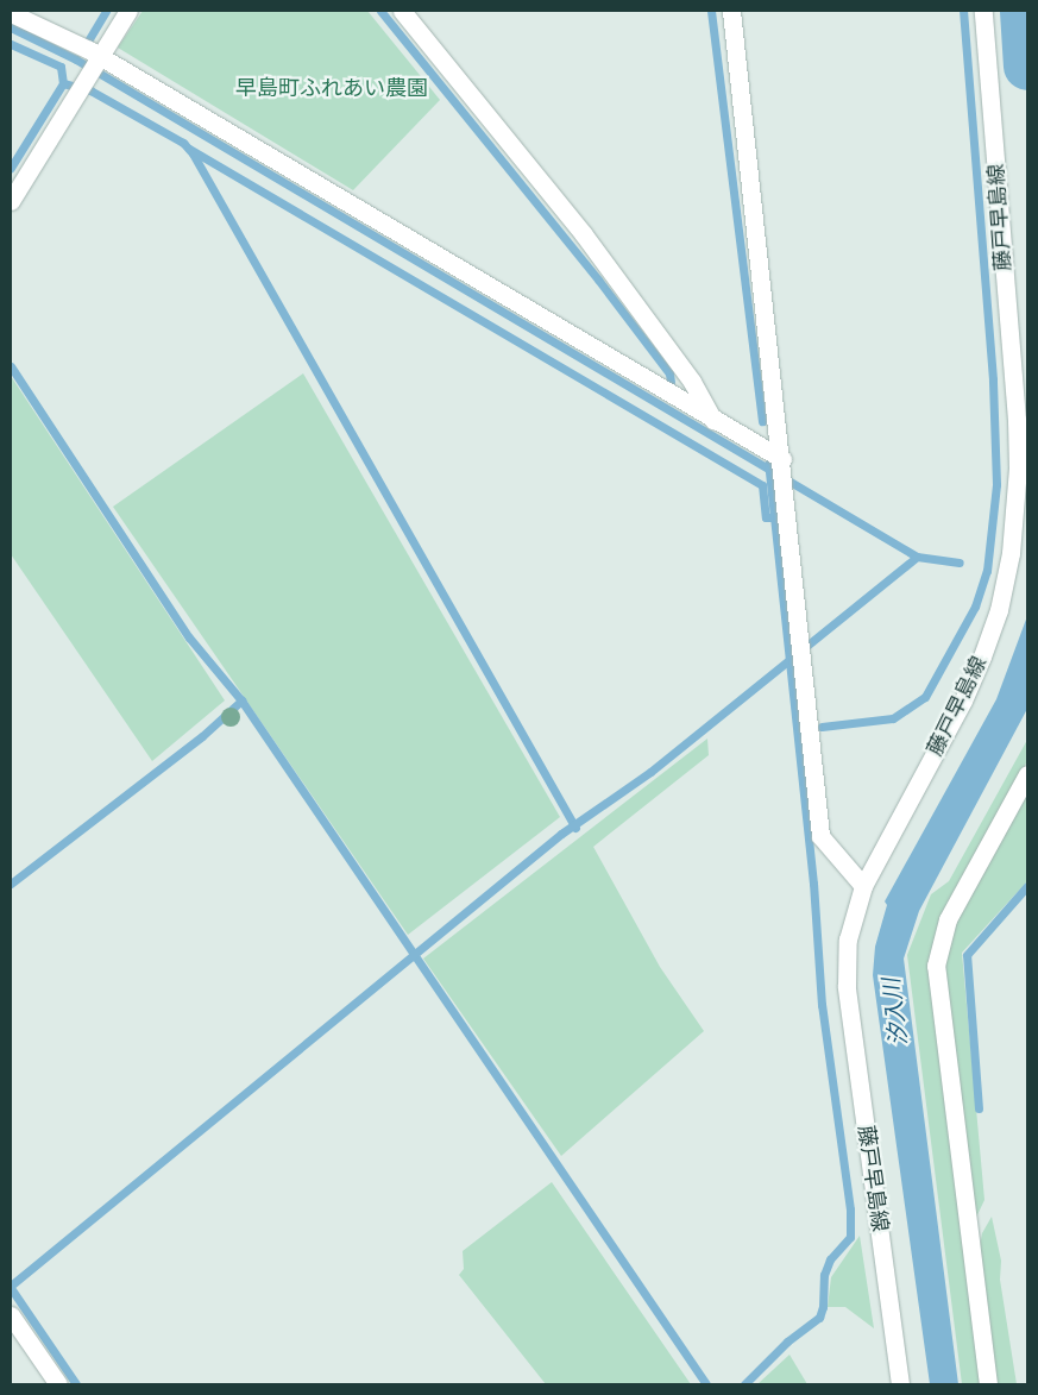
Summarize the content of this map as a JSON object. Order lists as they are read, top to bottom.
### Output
{
  "streets": {
    "street": ["藤戸早島線"]
  },
  "water": ["汐入川"],
  "parks": ["早島町ふれあい農園"]
}
